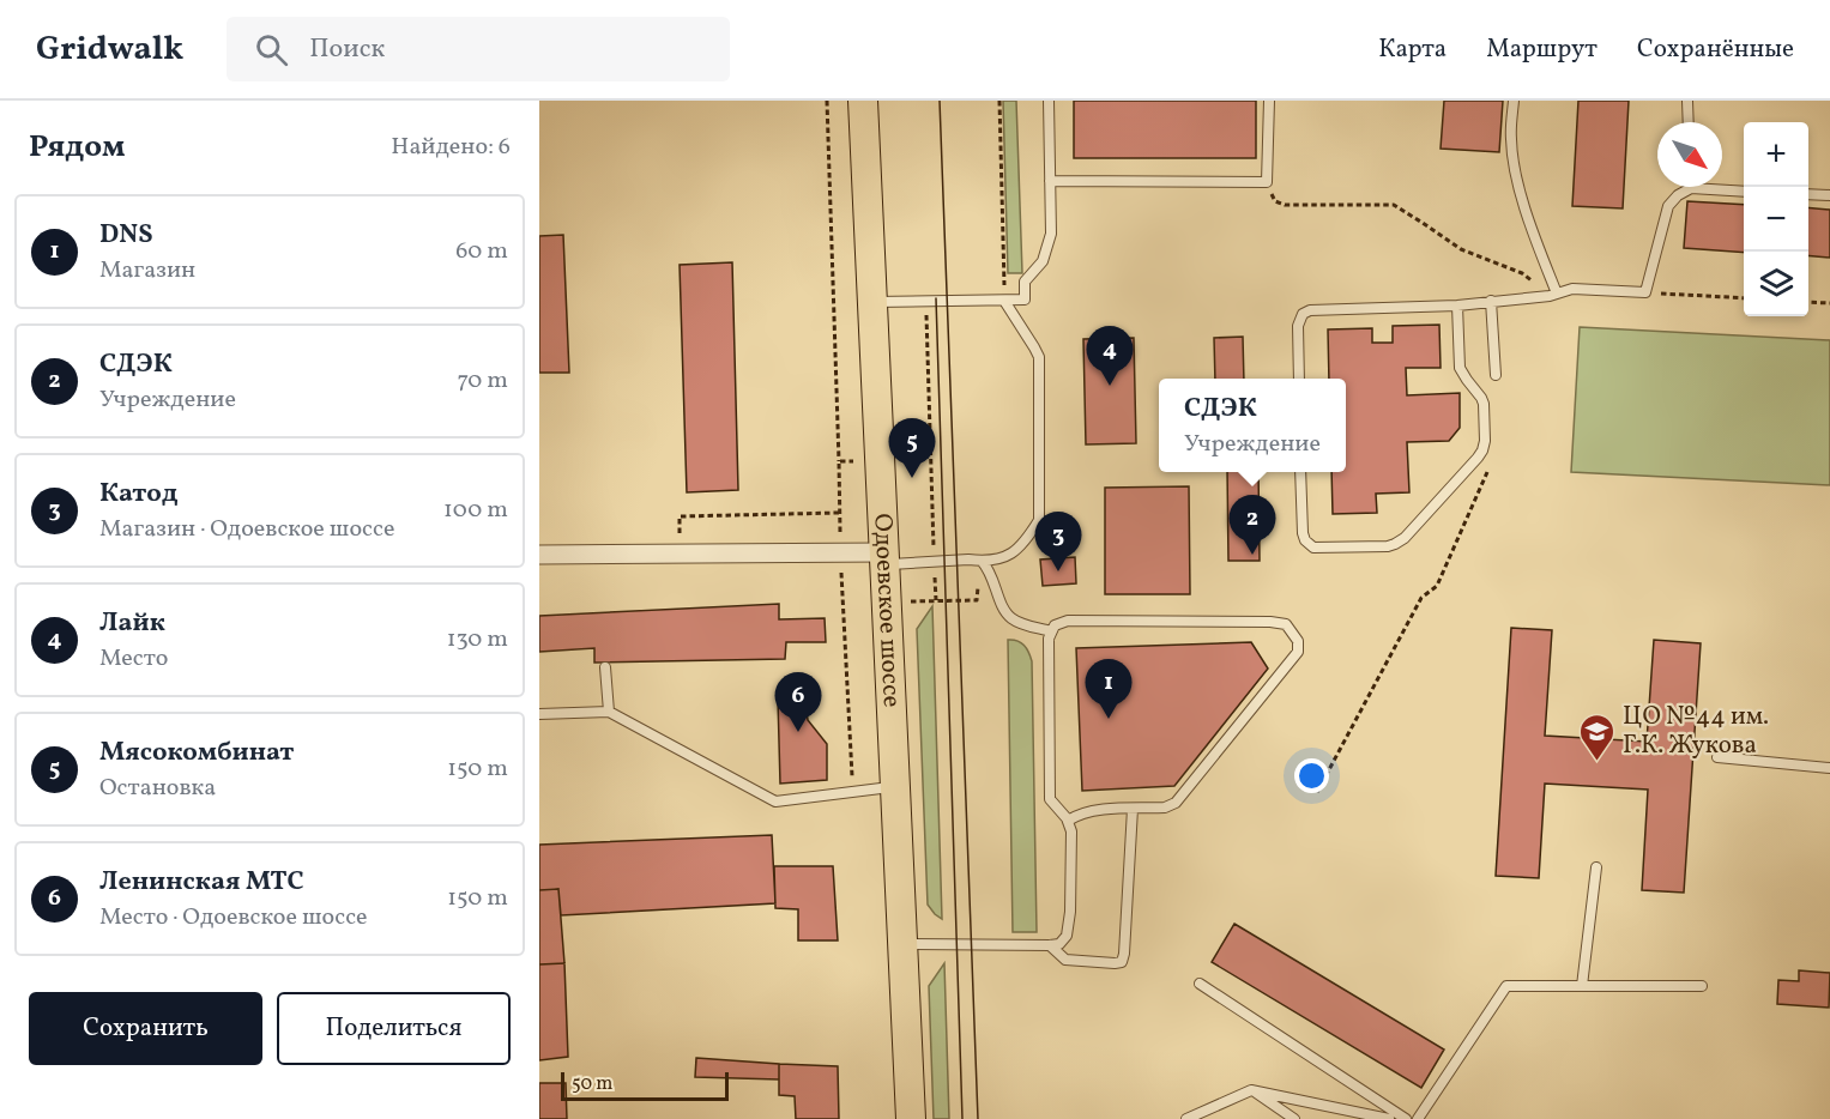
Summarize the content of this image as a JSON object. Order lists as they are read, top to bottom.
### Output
{
  "streets": {
    "main road": ["Одоевское шоссе"]
  },
  "places": {
    "school or university": ["ЦО №44 им. Г.К. Жукова"]
  },
  "scale_bar": "50 m",
  "north": "bottom right",
  "page": {
    "header": "Gridwalk",
    "search": "Поиск",
    "nav": ["Карта", "Маршрут", "Сохранённые"],
    "heading": ["Рядом", "Найдено: 6"],
    "map_buttons": ["+", "−"],
    "list": [
      {
        "mark": "1",
        "name": "DNS",
        "note": "Магазин",
        "value": "60 m"
      },
      {
        "mark": "2",
        "name": "СДЭК",
        "note": "Учреждение",
        "value": "70 m"
      },
      {
        "mark": "3",
        "name": "Катод",
        "note": "Магазин · Одоевское шоссе",
        "value": "100 m"
      },
      {
        "mark": "4",
        "name": "Лайк",
        "note": "Место",
        "value": "130 m"
      },
      {
        "mark": "5",
        "name": "Мясокомбинат",
        "note": "Остановка",
        "value": "150 m"
      },
      {
        "mark": "6",
        "name": "Ленинская МТС",
        "note": "Место · Одоевское шоссе",
        "value": "150 m"
      }
    ],
    "pins": [
      "4",
      "5",
      "2",
      "3",
      "1",
      "6"
    ],
    "popup": ["СДЭК", "Учреждение"],
    "buttons": ["Сохранить", "Поделиться"],
    "scale": "50 m"
  }
}
